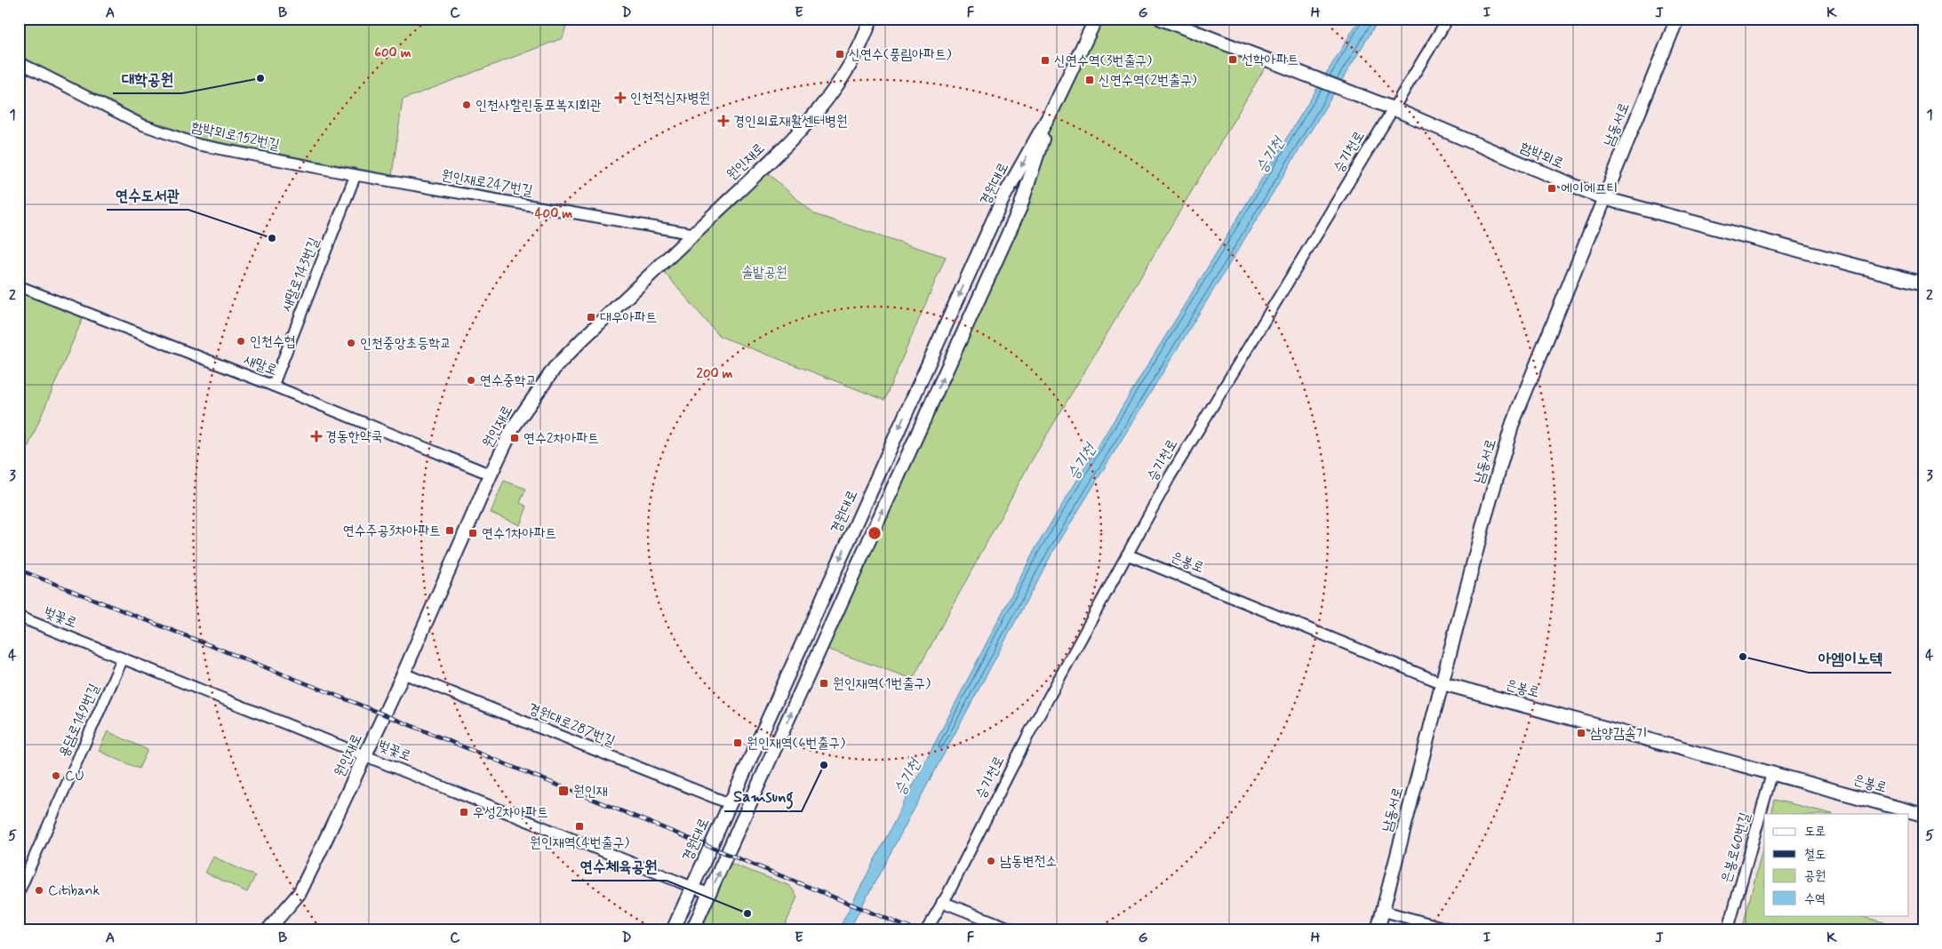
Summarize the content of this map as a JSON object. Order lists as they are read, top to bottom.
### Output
{
  "streets": {
    "main road": [
      "남동서로",
      "함박뫼로",
      "원인재로",
      "경원대로",
      "은봉로"
    ],
    "street": [
      "함박뫼로152번길",
      "승기천로",
      "원인재로247번길",
      "새말로143번길",
      "새말로",
      "벚꽃로",
      "용담로149번길",
      "경원대로287번길",
      "은봉로60번길"
    ]
  },
  "crossings": [
    ["남동서로", "함박뫼로"],
    ["남동서로", "은봉로"],
    ["함박뫼로152번길", "원인재로247번길"],
    ["함박뫼로152번길", "새말로143번길"],
    ["승기천로", "함박뫼로"],
    ["승기천로", "은봉로"],
    ["원인재로", "원인재로247번길"],
    ["원인재로", "새말로"],
    ["원인재로", "벚꽃로"],
    ["원인재로", "경원대로287번길"],
    ["원인재로247번길", "새말로143번길"],
    ["경원대로", "벚꽃로"],
    ["경원대로", "경원대로287번길"],
    ["새말로143번길", "새말로"],
    ["은봉로", "은봉로60번길"],
    ["벚꽃로", "용담로149번길"]
  ],
  "water": ["승기천"],
  "parks": ["솔밭공원"],
  "places": {
    "transit": [
      "신연수(풍림아파트)",
      "선학아파트",
      "신연수역(3번출구)",
      "신연수역(2번출구)",
      "에이에프티",
      "대우아파트",
      "연수2차아파트",
      "연수주공3차아파트",
      "연수1차아파트",
      "원인재역(1번출구)",
      "삼양감속기",
      "원인재역(6번출구)",
      "원인재",
      "우성2차아파트",
      "원인재역(4번출구)"
    ],
    "other": [
      "대학공원",
      "인천사할린동포복지회관",
      "연수도서관",
      "인천수협",
      "인천중앙초등학교",
      "연수중학교",
      "아엠이노텍",
      "Samsung",
      "CU",
      "남동변전소",
      "Citibank",
      "연수체육공원"
    ],
    "health": ["인천적십자병원", "경인의료재활센터병원", "경동한약국"]
  },
  "legend": [
    "도로",
    "철도",
    "공원",
    "수역"
  ],
  "grid": {
    "columns": [
      "A",
      "B",
      "C",
      "D",
      "E",
      "F",
      "G",
      "H",
      "I",
      "J",
      "K"
    ],
    "rows": [
      "1",
      "2",
      "3",
      "4",
      "5"
    ]
  },
  "rings": ["600 m", "400 m", "200 m"]
}
